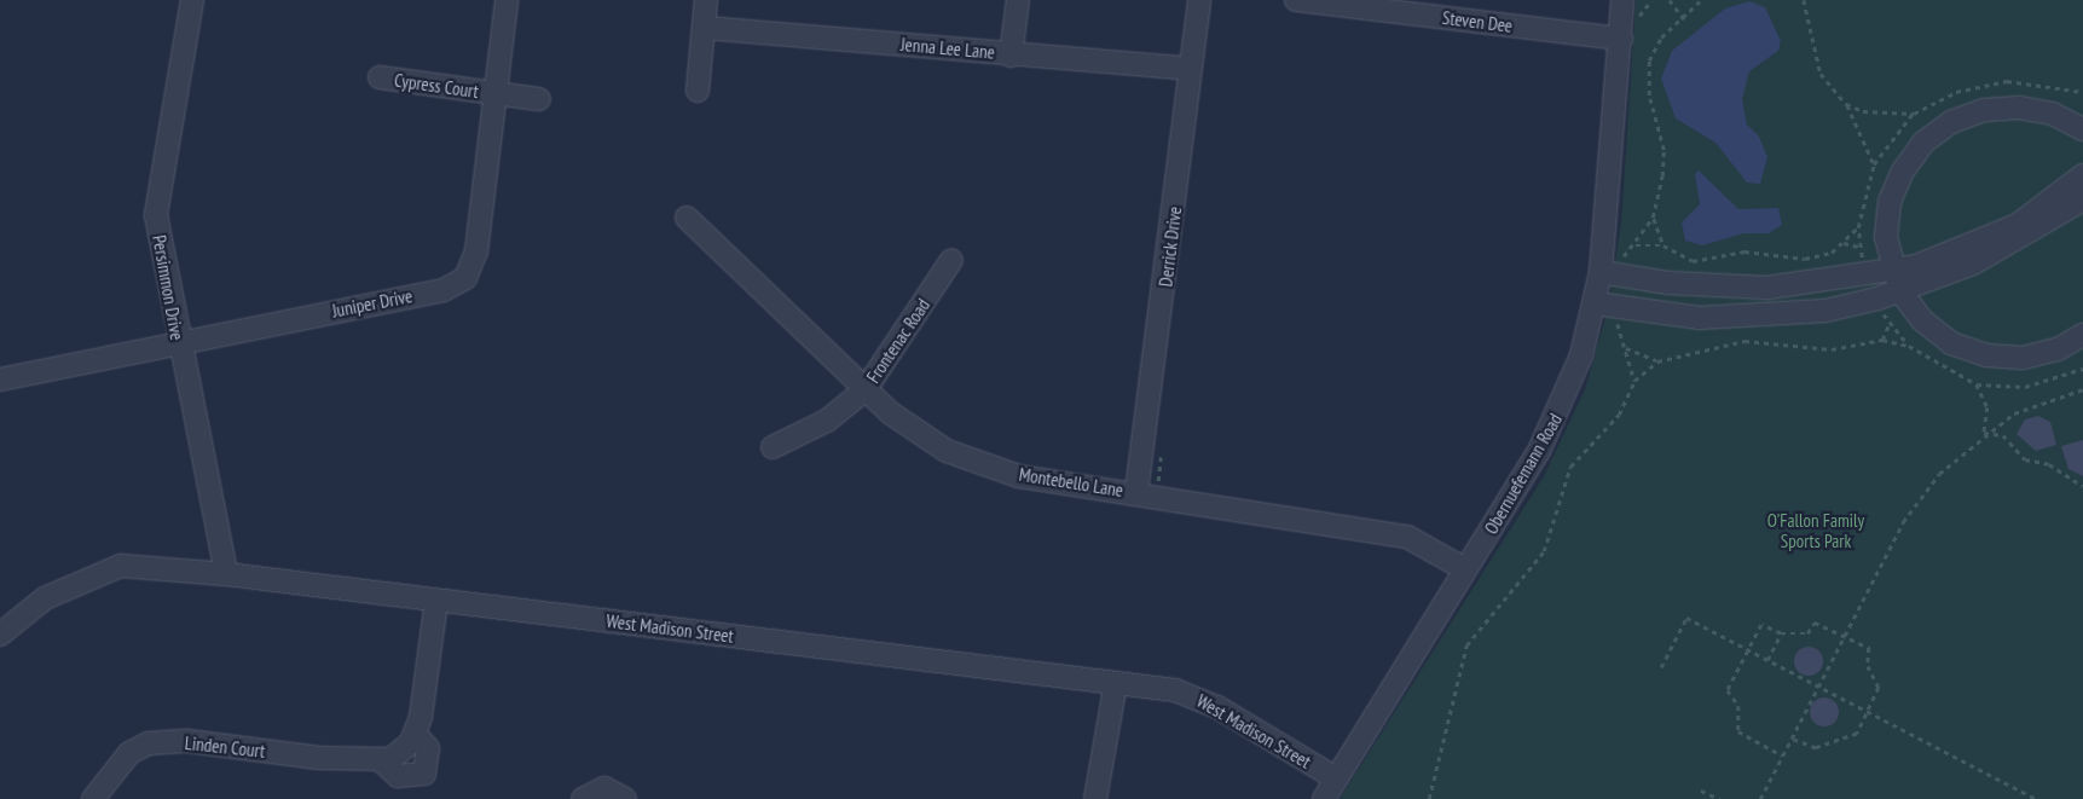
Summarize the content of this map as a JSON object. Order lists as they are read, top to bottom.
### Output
{
  "streets": {
    "street": [
      "Steven Dee",
      "Jenna Lee Lane",
      "Cypress Court",
      "Derrick Drive",
      "Persimmon Drive",
      "Juniper Drive",
      "Frontenac Road",
      "Obernuefemann Road",
      "Montebello Lane",
      "West Madison Street",
      "Linden Court"
    ]
  },
  "crossings": [
    ["Steven Dee", "Obernuefemann Road"],
    ["Jenna Lee Lane", "Derrick Drive"],
    ["Cypress Court", "Juniper Drive"],
    ["Derrick Drive", "Montebello Lane"],
    ["Persimmon Drive", "Juniper Drive"],
    ["Persimmon Drive", "West Madison Street"],
    ["Frontenac Road", "Montebello Lane"],
    ["Obernuefemann Road", "Montebello Lane"],
    ["Obernuefemann Road", "West Madison Street"]
  ],
  "parks": ["O'Fallon Family Sports Park"]
}
